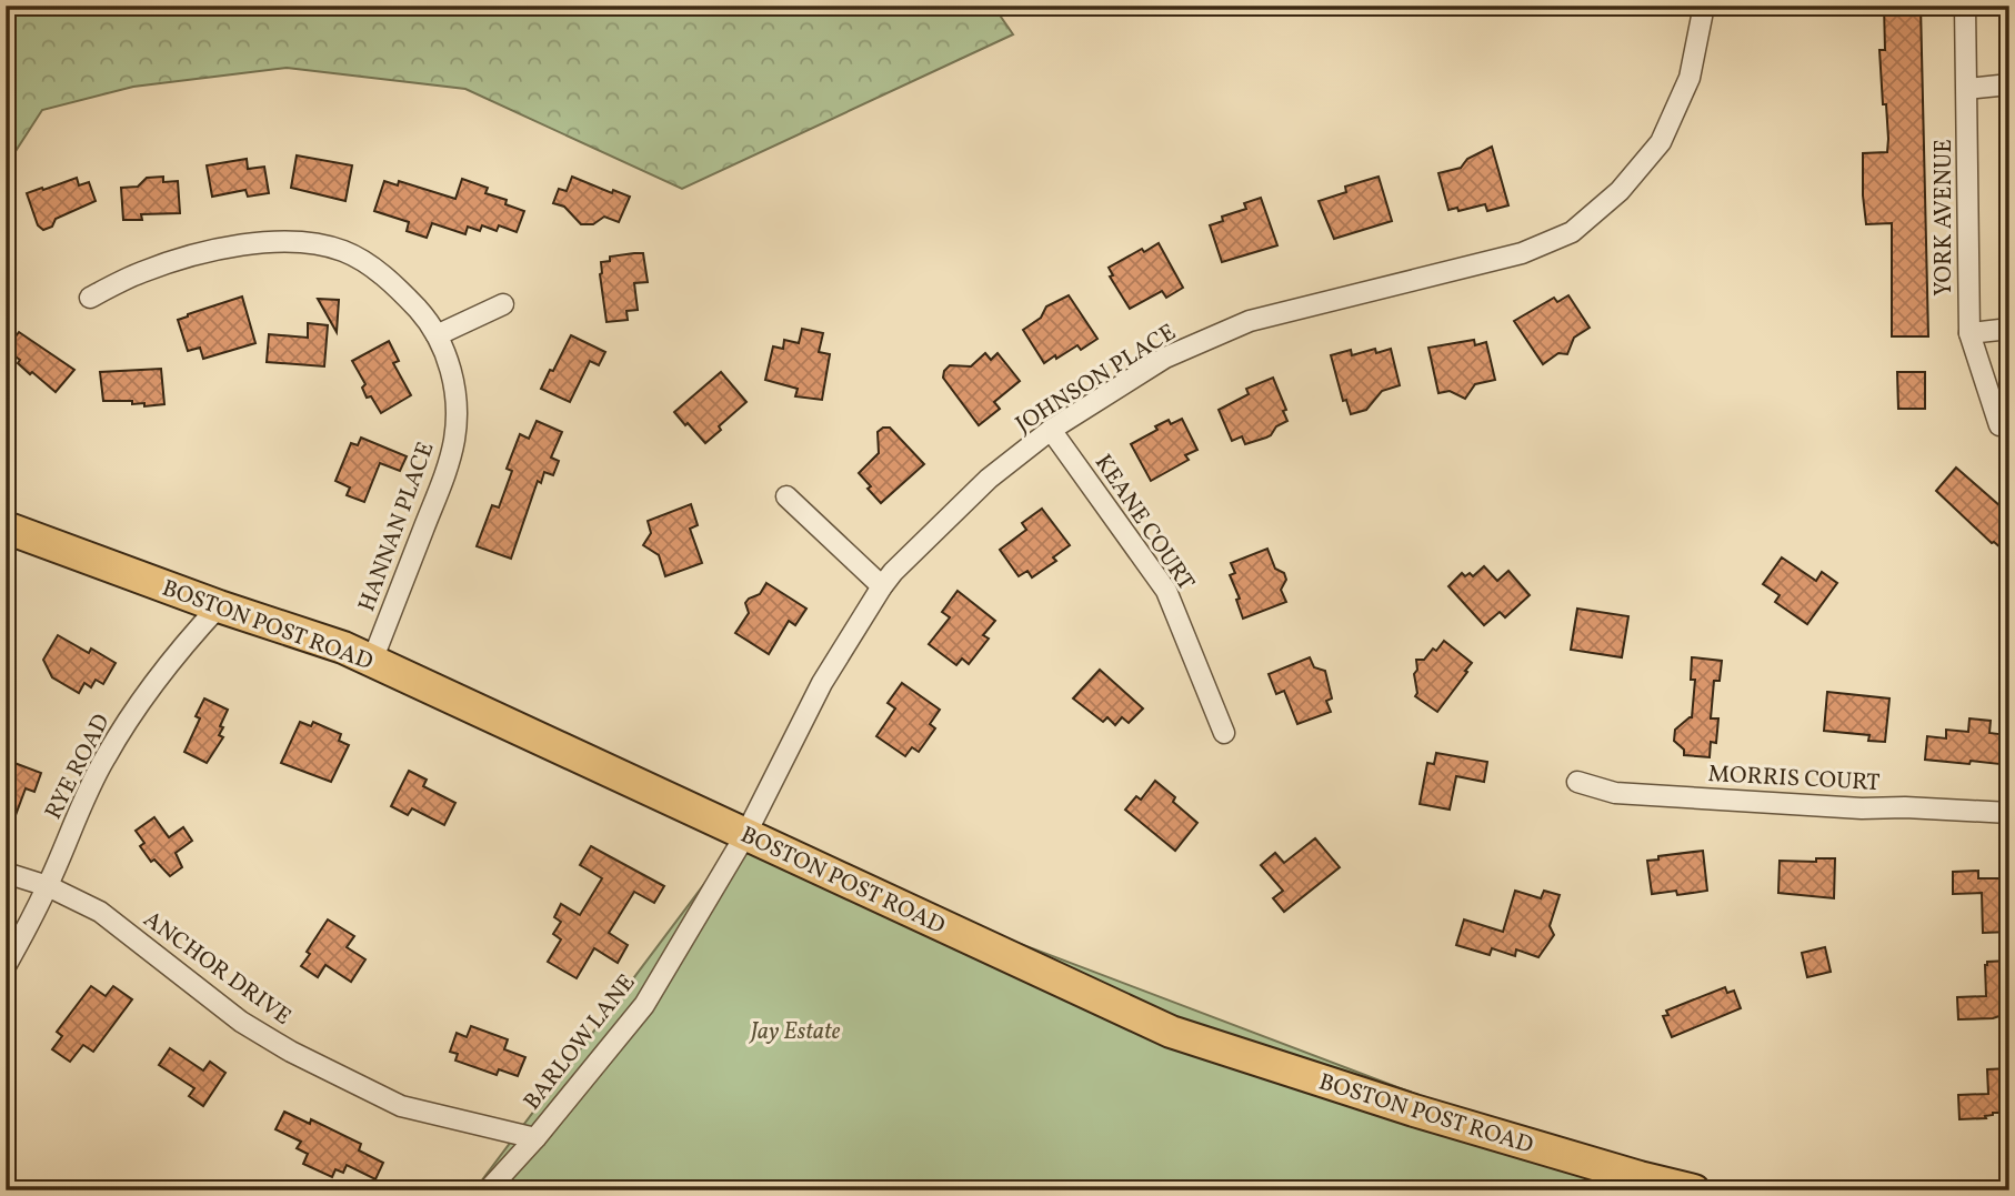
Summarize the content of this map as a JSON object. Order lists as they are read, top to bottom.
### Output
{
  "streets": {
    "main road": ["BOSTON POST ROAD"],
    "street": [
      "YORK AVENUE",
      "JOHNSON PLACE",
      "KEANE COURT",
      "HANNAN PLACE",
      "RYE ROAD",
      "MORRIS COURT",
      "ANCHOR DRIVE",
      "BARLOW LANE"
    ]
  },
  "crossings": [
    ["JOHNSON PLACE", "KEANE COURT"],
    ["JOHNSON PLACE", "BOSTON POST ROAD"],
    ["JOHNSON PLACE", "BARLOW LANE"],
    ["HANNAN PLACE", "BOSTON POST ROAD"],
    ["BOSTON POST ROAD", "RYE ROAD"],
    ["BOSTON POST ROAD", "BARLOW LANE"],
    ["RYE ROAD", "ANCHOR DRIVE"],
    ["ANCHOR DRIVE", "BARLOW LANE"]
  ],
  "parks": ["Jay Estate"]
}
